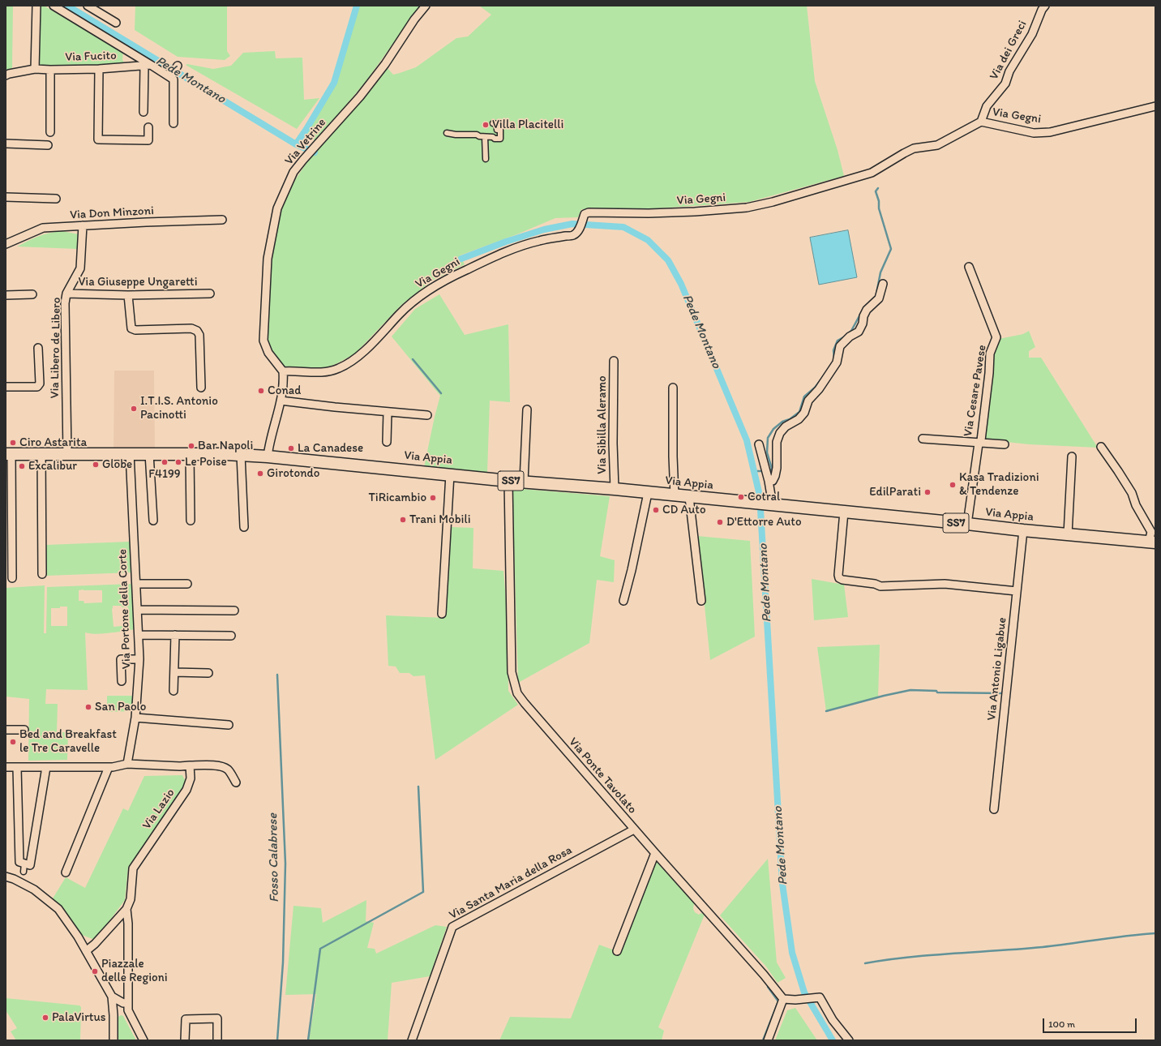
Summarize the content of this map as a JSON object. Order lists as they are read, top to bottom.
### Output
{
  "streets": {
    "main road": ["Via Appia", "SS7"],
    "street": [
      "Via dei Greci",
      "Via Fucito",
      "Via Gegni",
      "Via Vetrine",
      "Via Don Minzoni",
      "Via Giuseppe Ungaretti",
      "Via Libero de Libero",
      "Via Cesare Pavese",
      "Via Sibilla Aleramo",
      "Via Portone della Corte",
      "Via Antonio Ligabue",
      "Via Ponte Tavolato",
      "Via Lazio",
      "Via Santa Maria della Rosa"
    ]
  },
  "crossings": [
    ["Via dei Greci", "Via Gegni"],
    ["Via Gegni", "Via Vetrine"],
    ["Via Don Minzoni", "Via Libero de Libero"],
    ["Via Giuseppe Ungaretti", "Via Libero de Libero"],
    ["Via Libero de Libero", "SS7"],
    ["Via Cesare Pavese", "Via Appia"],
    ["Via Sibilla Aleramo", "Via Appia"],
    ["Via Appia", "SS7"],
    ["Via Appia", "Via Antonio Ligabue"],
    ["Via Appia", "Via Ponte Tavolato"],
    ["SS7", "Via Portone della Corte"],
    ["Via Ponte Tavolato", "Via Santa Maria della Rosa"]
  ],
  "water": ["Pede Montano", "Fosso Calabrese"],
  "places": [
    "Villa Placitelli",
    "Conad",
    "I.T.I.S. Antonio Pacinotti",
    "Ciro Astarita",
    "Bar Napoli",
    "La Canadese",
    "F4199",
    "Le Poise",
    "Globe",
    "Excalibur",
    "Girotondo",
    "Kasa Tradizioni & Tendenze",
    "EdilParati",
    "Cotral",
    "TiRicambio",
    "CD Auto",
    "Trani Mobili",
    "D'Ettorre Auto",
    "San Paolo",
    "Bed and Breakfast le Tre Caravelle",
    "Piazzale delle Regioni",
    "PalaVirtus"
  ],
  "scale_bar": "100 m"
}
